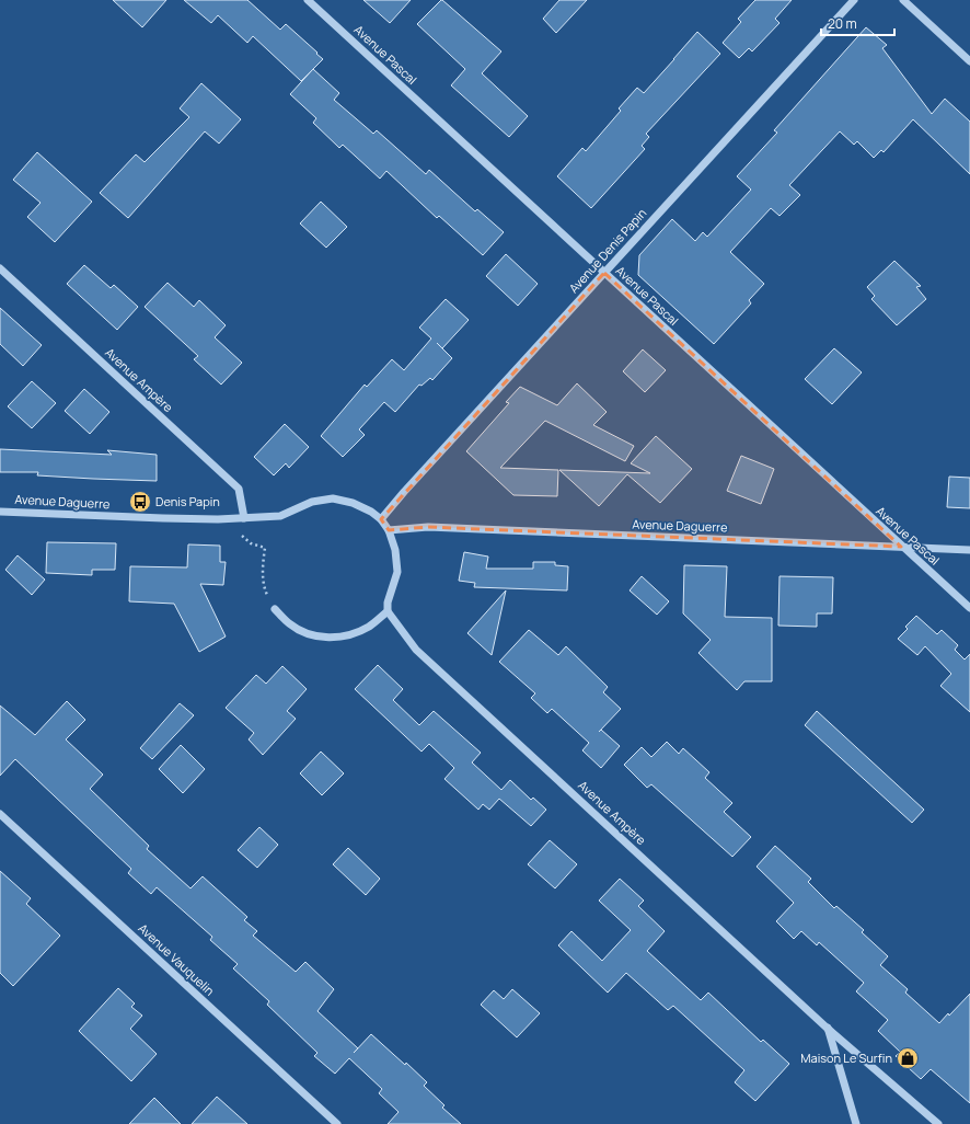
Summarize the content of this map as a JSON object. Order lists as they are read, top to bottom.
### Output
{
  "streets": {
    "street": [
      "Avenue Pascal",
      "Avenue Denis Papin",
      "Avenue Ampère",
      "Avenue Daguerre",
      "Avenue Vauquelin"
    ]
  },
  "crossings": [
    ["Avenue Pascal", "Avenue Denis Papin"],
    ["Avenue Pascal", "Avenue Daguerre"],
    ["Avenue Denis Papin", "Avenue Daguerre"],
    ["Avenue Ampère", "Avenue Daguerre"]
  ],
  "places": {
    "bus stop": ["Denis Papin"],
    "shop": ["Maison Le Surfin"]
  },
  "scale_bar": "20 m"
}
